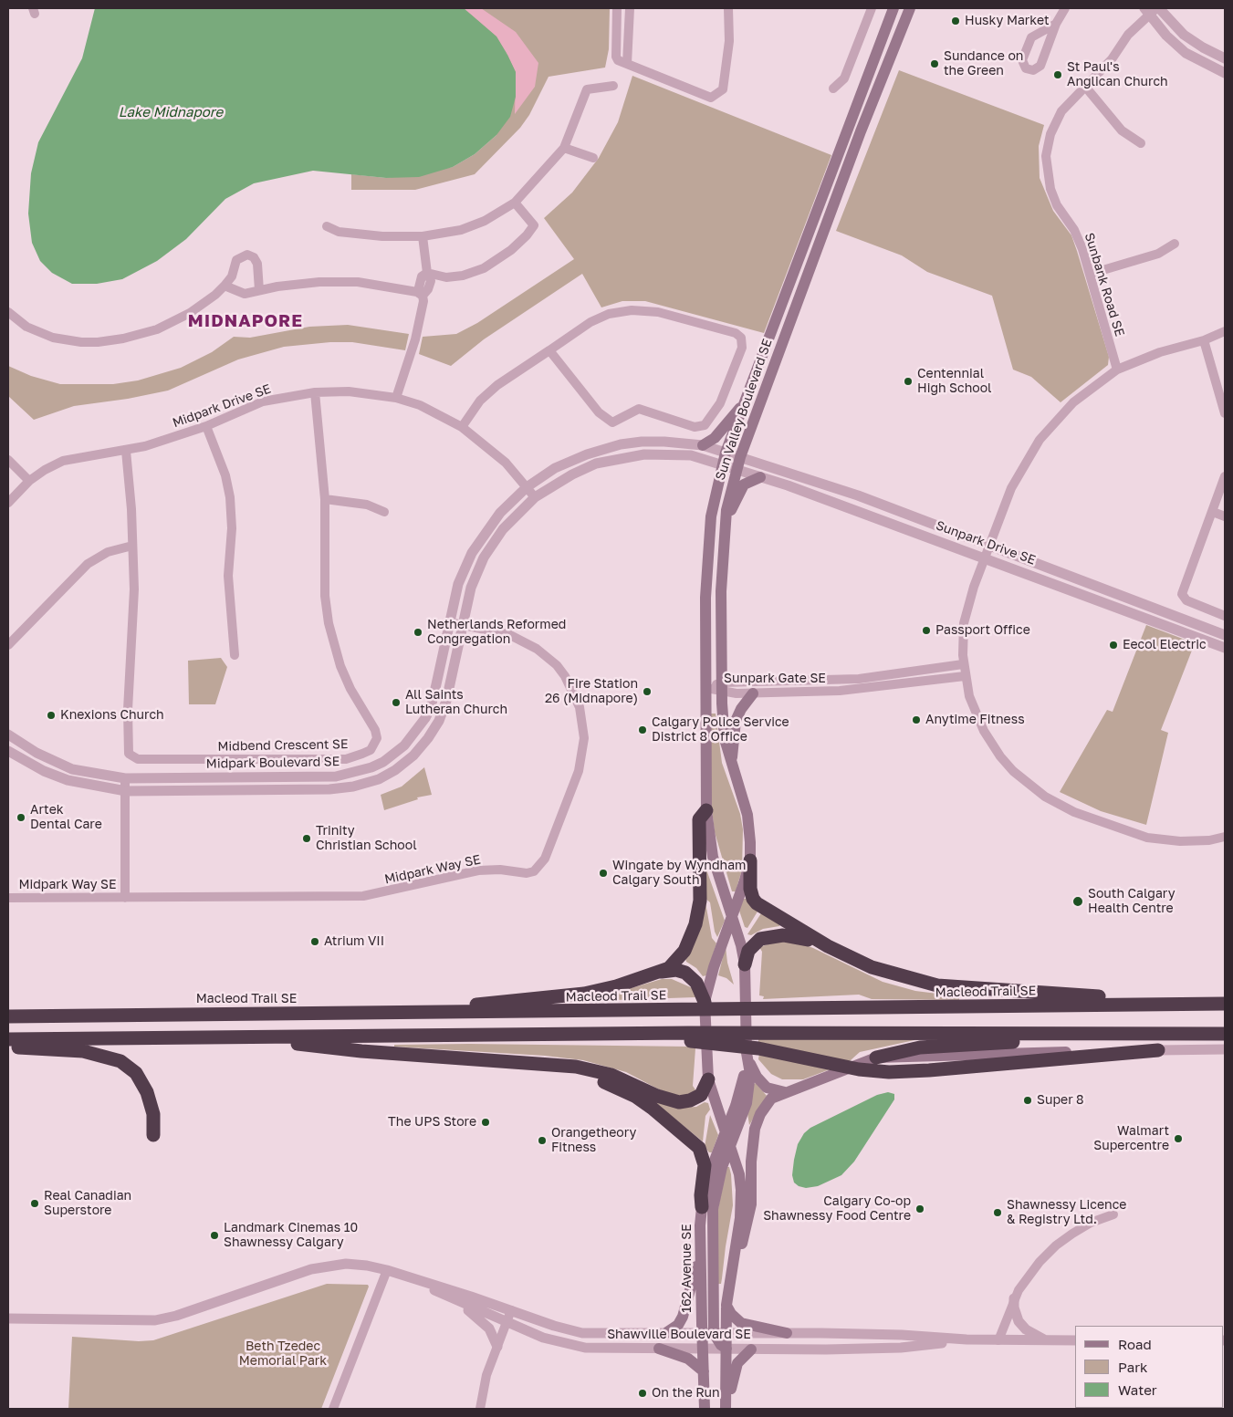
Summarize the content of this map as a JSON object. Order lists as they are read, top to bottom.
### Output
{
  "streets": {
    "highway": ["Macleod Trail SE"],
    "main road": ["Sun Valley Boulevard SE", "162 Avenue SE"],
    "street": [
      "Sunbank Road SE",
      "Midpark Drive SE",
      "Sunpark Drive SE",
      "Sunpark Gate SE",
      "Midbend Crescent SE",
      "Midpark Boulevard SE",
      "Midpark Way SE",
      "Shawville Boulevard SE"
    ]
  },
  "crossings": [
    ["Midpark Drive SE", "Midbend Crescent SE"],
    ["Midpark Drive SE", "Midpark Boulevard SE"],
    ["Sun Valley Boulevard SE", "Sunpark Drive SE"],
    ["Sun Valley Boulevard SE", "Sunpark Gate SE"],
    ["Sun Valley Boulevard SE", "Midpark Boulevard SE"],
    ["Sun Valley Boulevard SE", "162 Avenue SE"],
    ["Sunpark Drive SE", "Midpark Boulevard SE"],
    ["Midpark Boulevard SE", "Midpark Way SE"],
    ["162 Avenue SE", "Shawville Boulevard SE"]
  ],
  "districts": ["MIDNAPORE"],
  "water": ["Lake Midnapore"],
  "parks": ["Beth Tzedec Memorial Park"],
  "places": [
    "Husky Market",
    "Sundance on the Green",
    "St Paul's Anglican Church",
    "Centennial High School",
    "Passport Office",
    "Netherlands Reformed Congregation",
    "Eecol Electric",
    "Fire Station 26 (Midnapore)",
    "All Saints Lutheran Church",
    "Knexions Church",
    "Anytime Fitness",
    "Calgary Police Service District 8 Office",
    "Artek Dental Care",
    "Trinity Christian School",
    "Wingate by Wyndham Calgary South",
    "South Calgary Health Centre",
    "Atrium VII",
    "Super 8",
    "The UPS Store",
    "Walmart Supercentre",
    "Orangetheory Fitness",
    "Real Canadian Superstore",
    "Calgary Co-op Shawnessy Food Centre",
    "Shawnessy Licence & Registry Ltd.",
    "Landmark Cinemas 10 Shawnessy Calgary",
    "On the Run"
  ],
  "legend": ["Road", "Park", "Water"]
}
